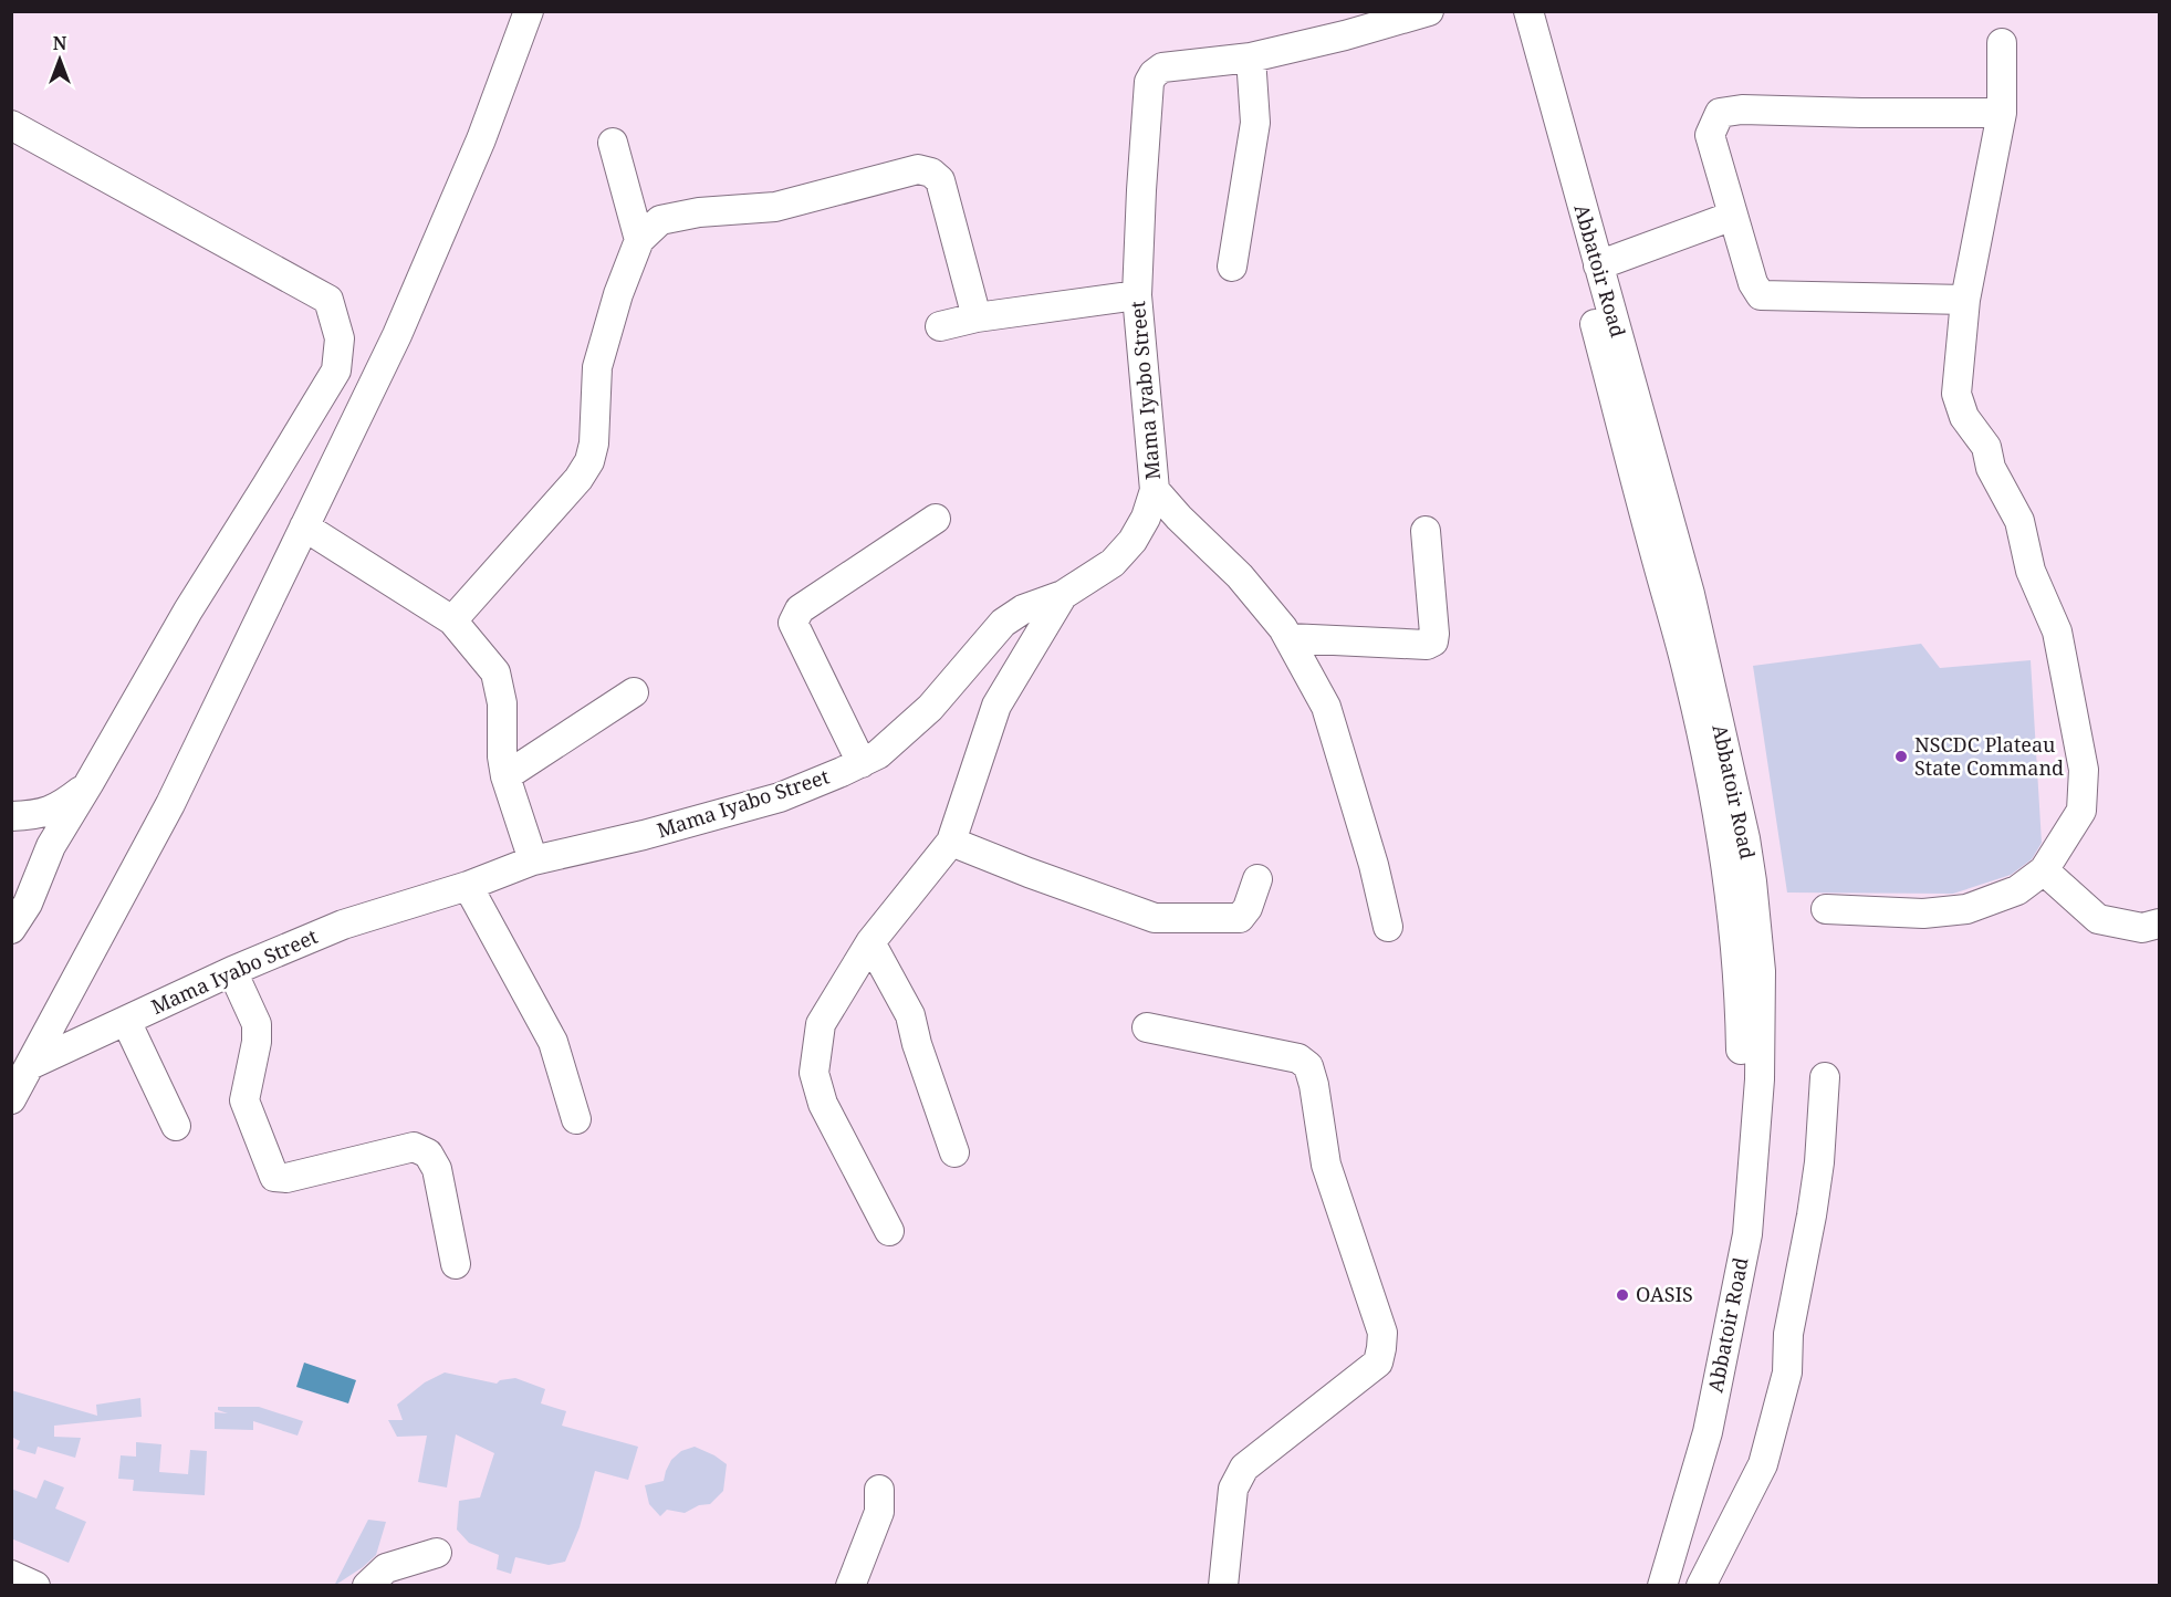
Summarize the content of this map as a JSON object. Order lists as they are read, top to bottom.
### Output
{
  "streets": {
    "street": ["Abbatoir Road", "Mama Iyabo Street"]
  },
  "places": ["NSCDC Plateau State Command", "OASIS"],
  "north": "top"
}
